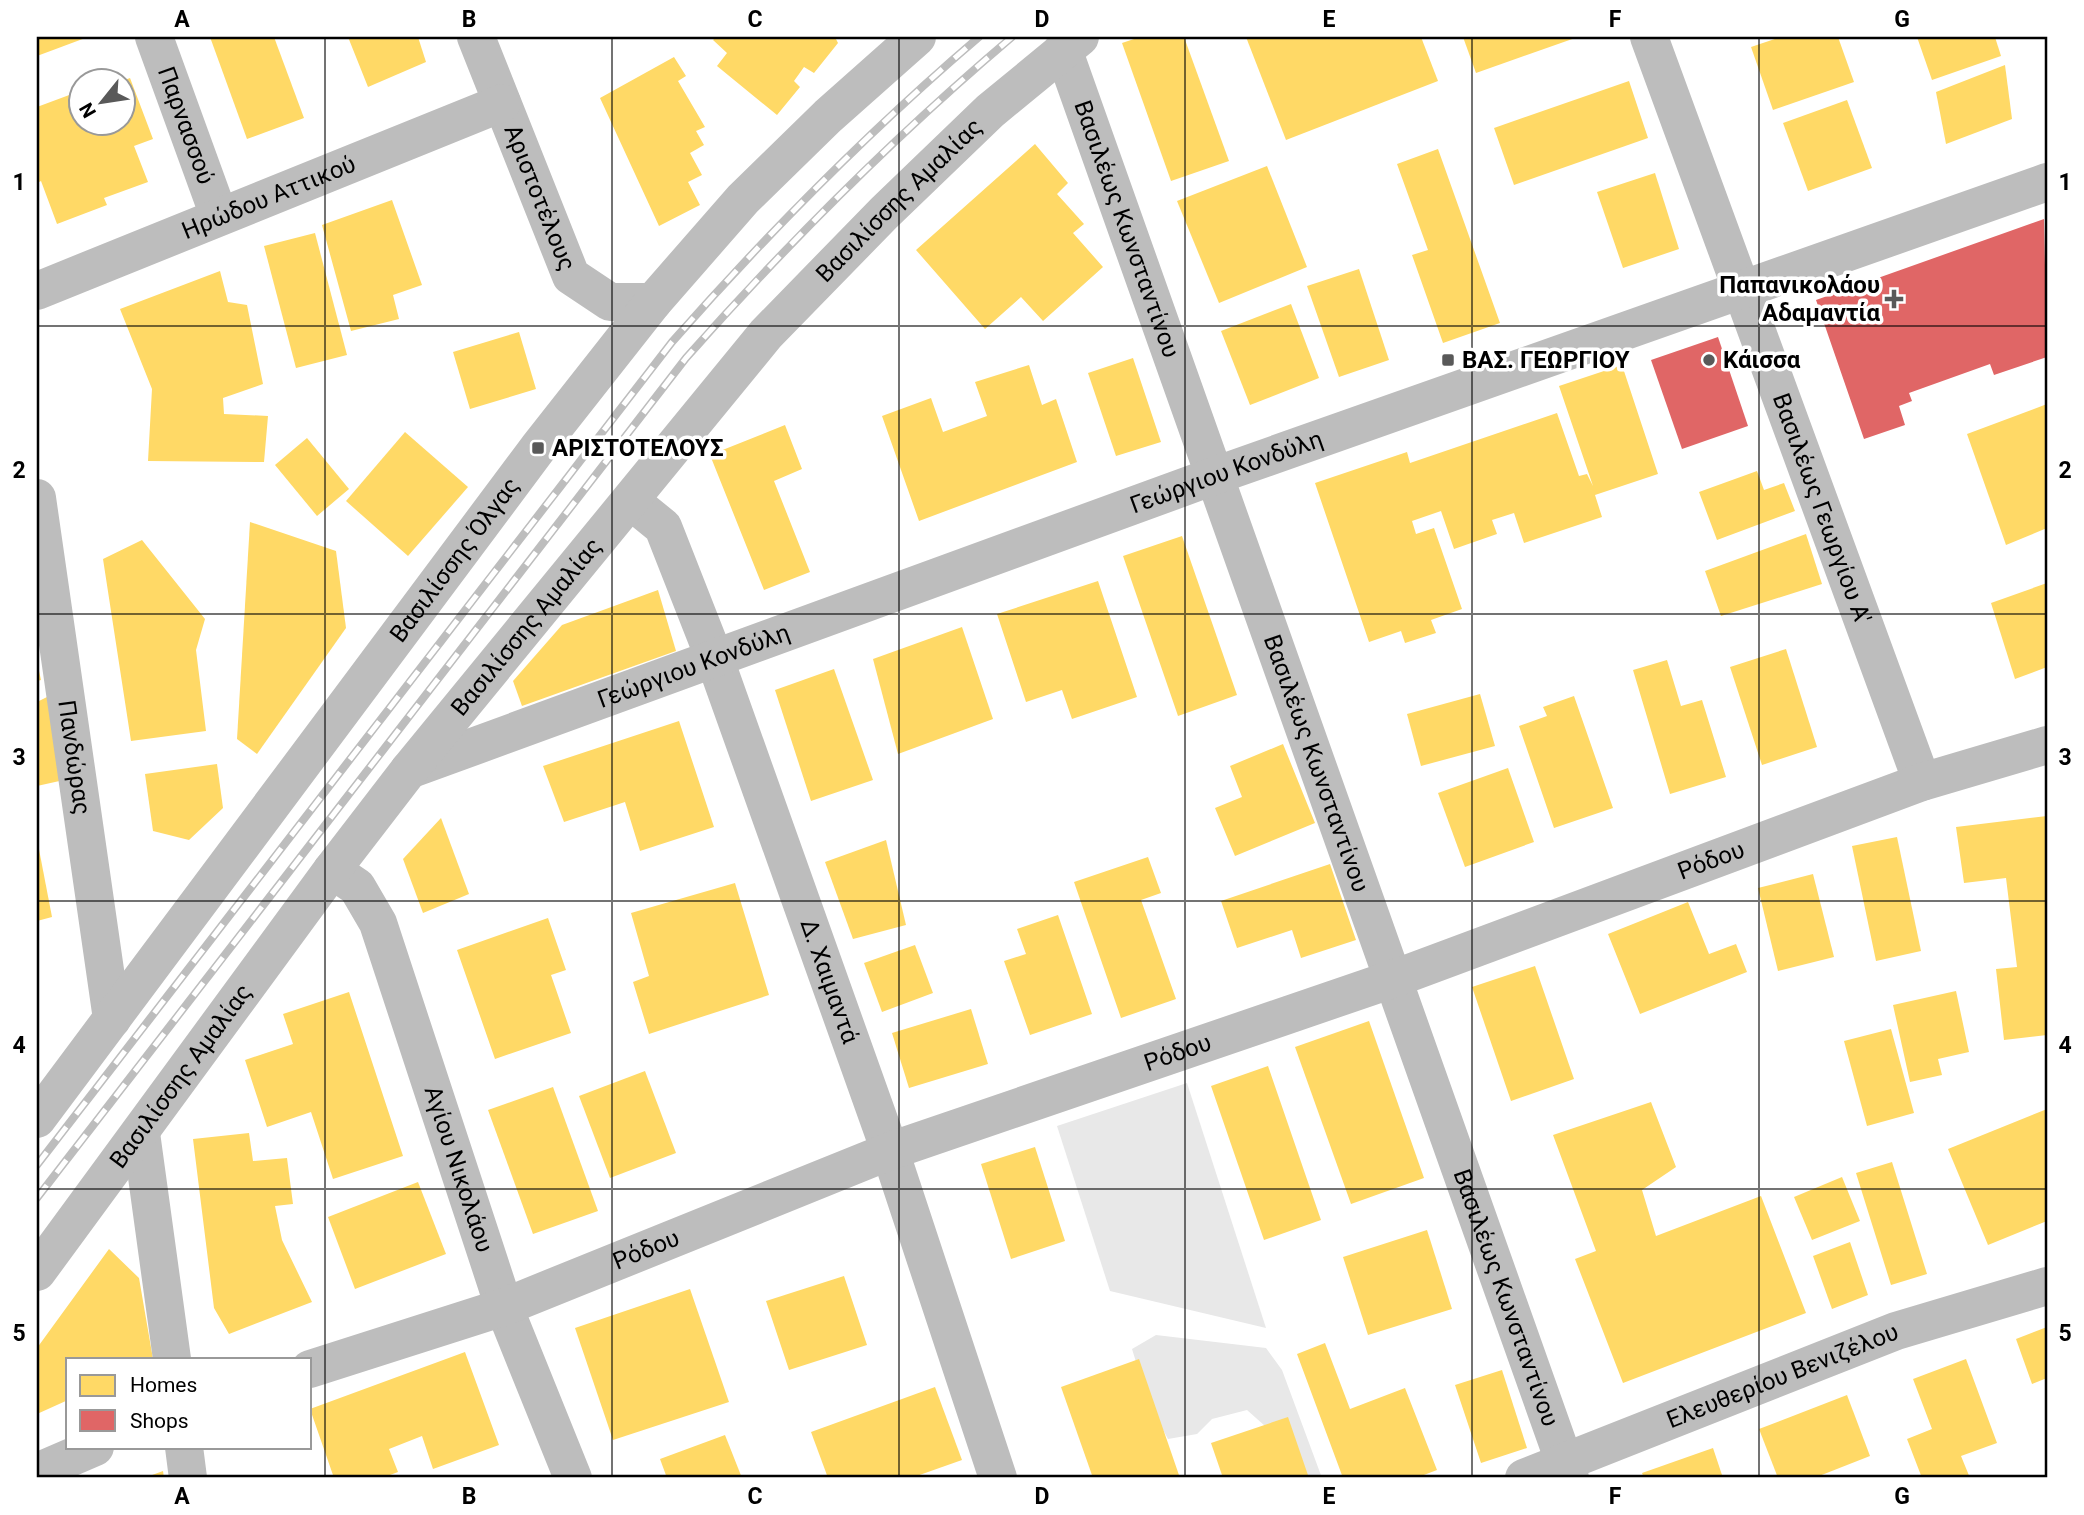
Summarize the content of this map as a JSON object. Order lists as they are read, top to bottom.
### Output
{
  "streets": {
    "street": [
      "Παρνασσού",
      "Ηρώδου Αττικού",
      "Αριστοτέλους",
      "Βασιλίσσης Αμαλίας",
      "Βασιλέως Κωνσταντίνου",
      "Γεώργιου Κονδύλη",
      "Βασιλέως Γεωργίου Α'",
      "Βασιλίσσης Όλγας",
      "Πανδώρας",
      "Ρόδου",
      "Δ. Χαιμαντά",
      "Αγίου Νικολάου",
      "Ελευθερίου Βενιζέλου"
    ]
  },
  "crossings": [
    ["Παρνασσού", "Ηρώδου Αττικού"],
    ["Ηρώδου Αττικού", "Αριστοτέλους"],
    ["Αριστοτέλους", "Βασιλίσσης Όλγας"],
    ["Βασιλίσσης Αμαλίας", "Βασιλέως Κωνσταντίνου"],
    ["Βασιλίσσης Αμαλίας", "Γεώργιου Κονδύλη"],
    ["Βασιλίσσης Αμαλίας", "Δ. Χαιμαντά"],
    ["Βασιλίσσης Αμαλίας", "Αγίου Νικολάου"],
    ["Βασιλέως Κωνσταντίνου", "Γεώργιου Κονδύλη"],
    ["Βασιλέως Κωνσταντίνου", "Ρόδου"],
    ["Βασιλέως Κωνσταντίνου", "Ελευθερίου Βενιζέλου"],
    ["Γεώργιου Κονδύλη", "Βασιλέως Γεωργίου Α'"],
    ["Γεώργιου Κονδύλη", "Δ. Χαιμαντά"],
    ["Βασιλέως Γεωργίου Α'", "Ρόδου"],
    ["Βασιλίσσης Όλγας", "Πανδώρας"],
    ["Ρόδου", "Δ. Χαιμαντά"],
    ["Ρόδου", "Αγίου Νικολάου"]
  ],
  "places": {
    "health": ["Παπανικολάου Αδαμαντία"],
    "transit": ["ΒΑΣ. ΓΕΩΡΓΙΟΥ", "ΑΡΙΣΤΟΤΕΛΟΥΣ"],
    "other": ["Κάισσα"]
  },
  "legend": ["Homes", "Shops"],
  "north": "bottom left",
  "grid": {
    "columns": [
      "A",
      "B",
      "C",
      "D",
      "E",
      "F",
      "G"
    ],
    "rows": [
      "1",
      "2",
      "3",
      "4",
      "5"
    ]
  }
}
